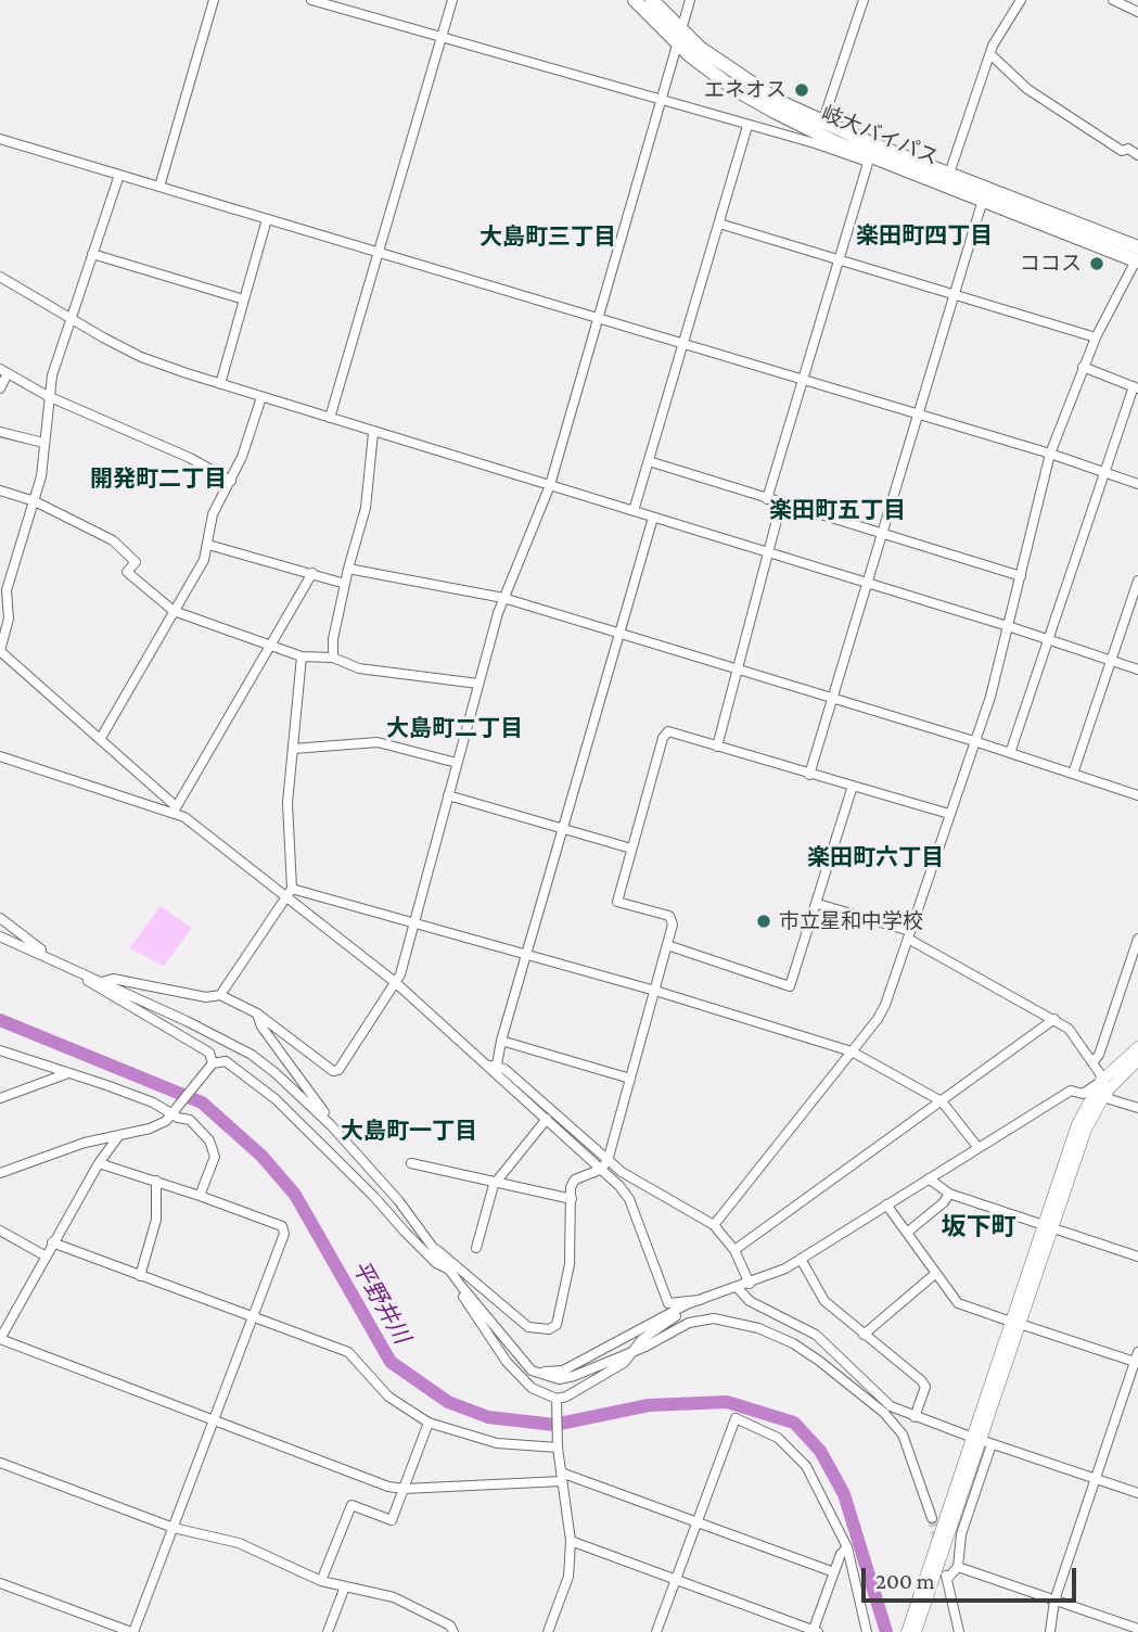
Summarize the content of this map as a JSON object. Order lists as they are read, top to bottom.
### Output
{
  "streets": {
    "highway": ["岐大バイパス"]
  },
  "districts": [
    "楽田町四丁目",
    "大島町三丁目",
    "開発町二丁目",
    "楽田町五丁目",
    "大島町二丁目",
    "楽田町六丁目",
    "大島町一丁目",
    "坂下町"
  ],
  "water": ["平野井川"],
  "places": ["エネオス", "ココス", "市立星和中学校"],
  "scale_bar": "200 m"
}
